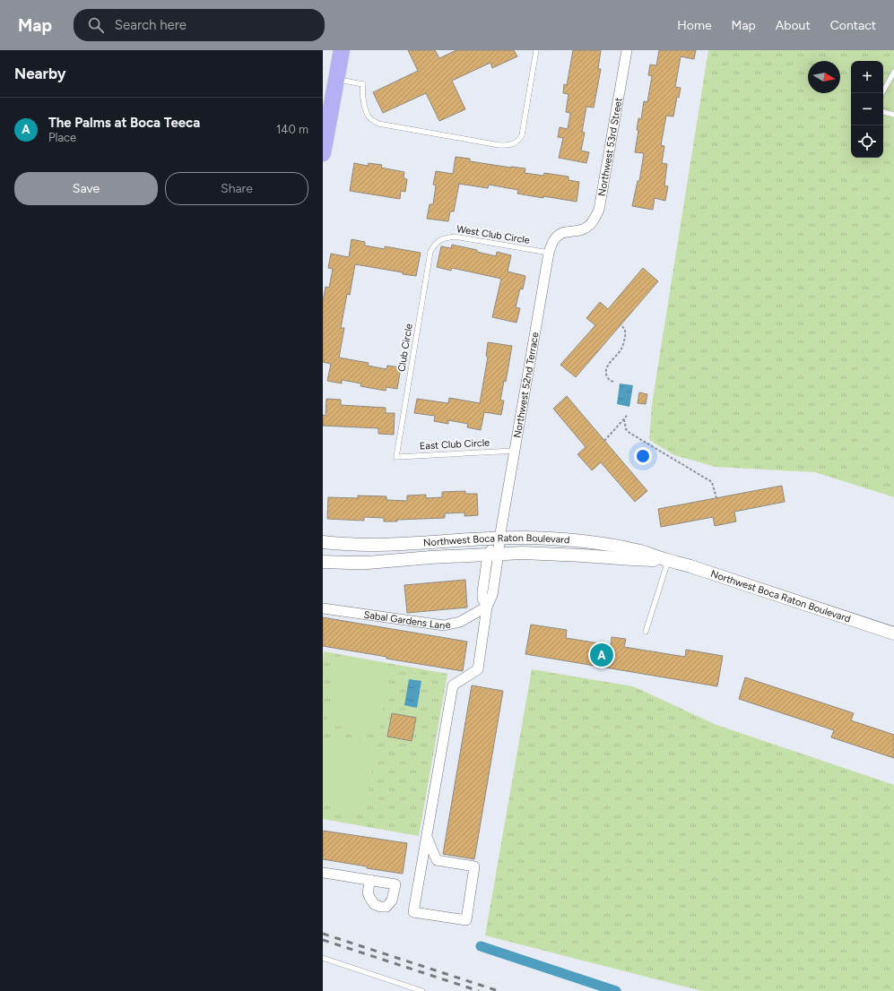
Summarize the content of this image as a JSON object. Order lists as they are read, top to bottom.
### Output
{
  "streets": {
    "street": [
      "Northwest 53rd Street",
      "Northwest 52nd Terrace",
      "Northwest Boca Raton Boulevard",
      "Sabal Gardens Lane"
    ],
    "lane": ["West Club Circle", "Club Circle", "East Club Circle"]
  },
  "crossings": [
    ["Northwest 53rd Street", "Northwest 52nd Terrace"],
    ["West Club Circle", "Club Circle"],
    ["West Club Circle", "Northwest 52nd Terrace"],
    ["Club Circle", "East Club Circle"],
    ["Northwest 52nd Terrace", "East Club Circle"],
    ["Northwest 52nd Terrace", "Northwest Boca Raton Boulevard"]
  ],
  "north": "right",
  "page": {
    "header": "Map",
    "search": "Search here",
    "nav": [
      "Home",
      "Map",
      "About",
      "Contact"
    ],
    "heading": "Nearby",
    "map_buttons": ["+", "−"],
    "list": [
      {
        "mark": "A",
        "name": "The Palms at Boca Teeca",
        "note": "Place",
        "value": "140 m"
      }
    ],
    "buttons": ["Save", "Share"],
    "pins": "A"
  }
}
